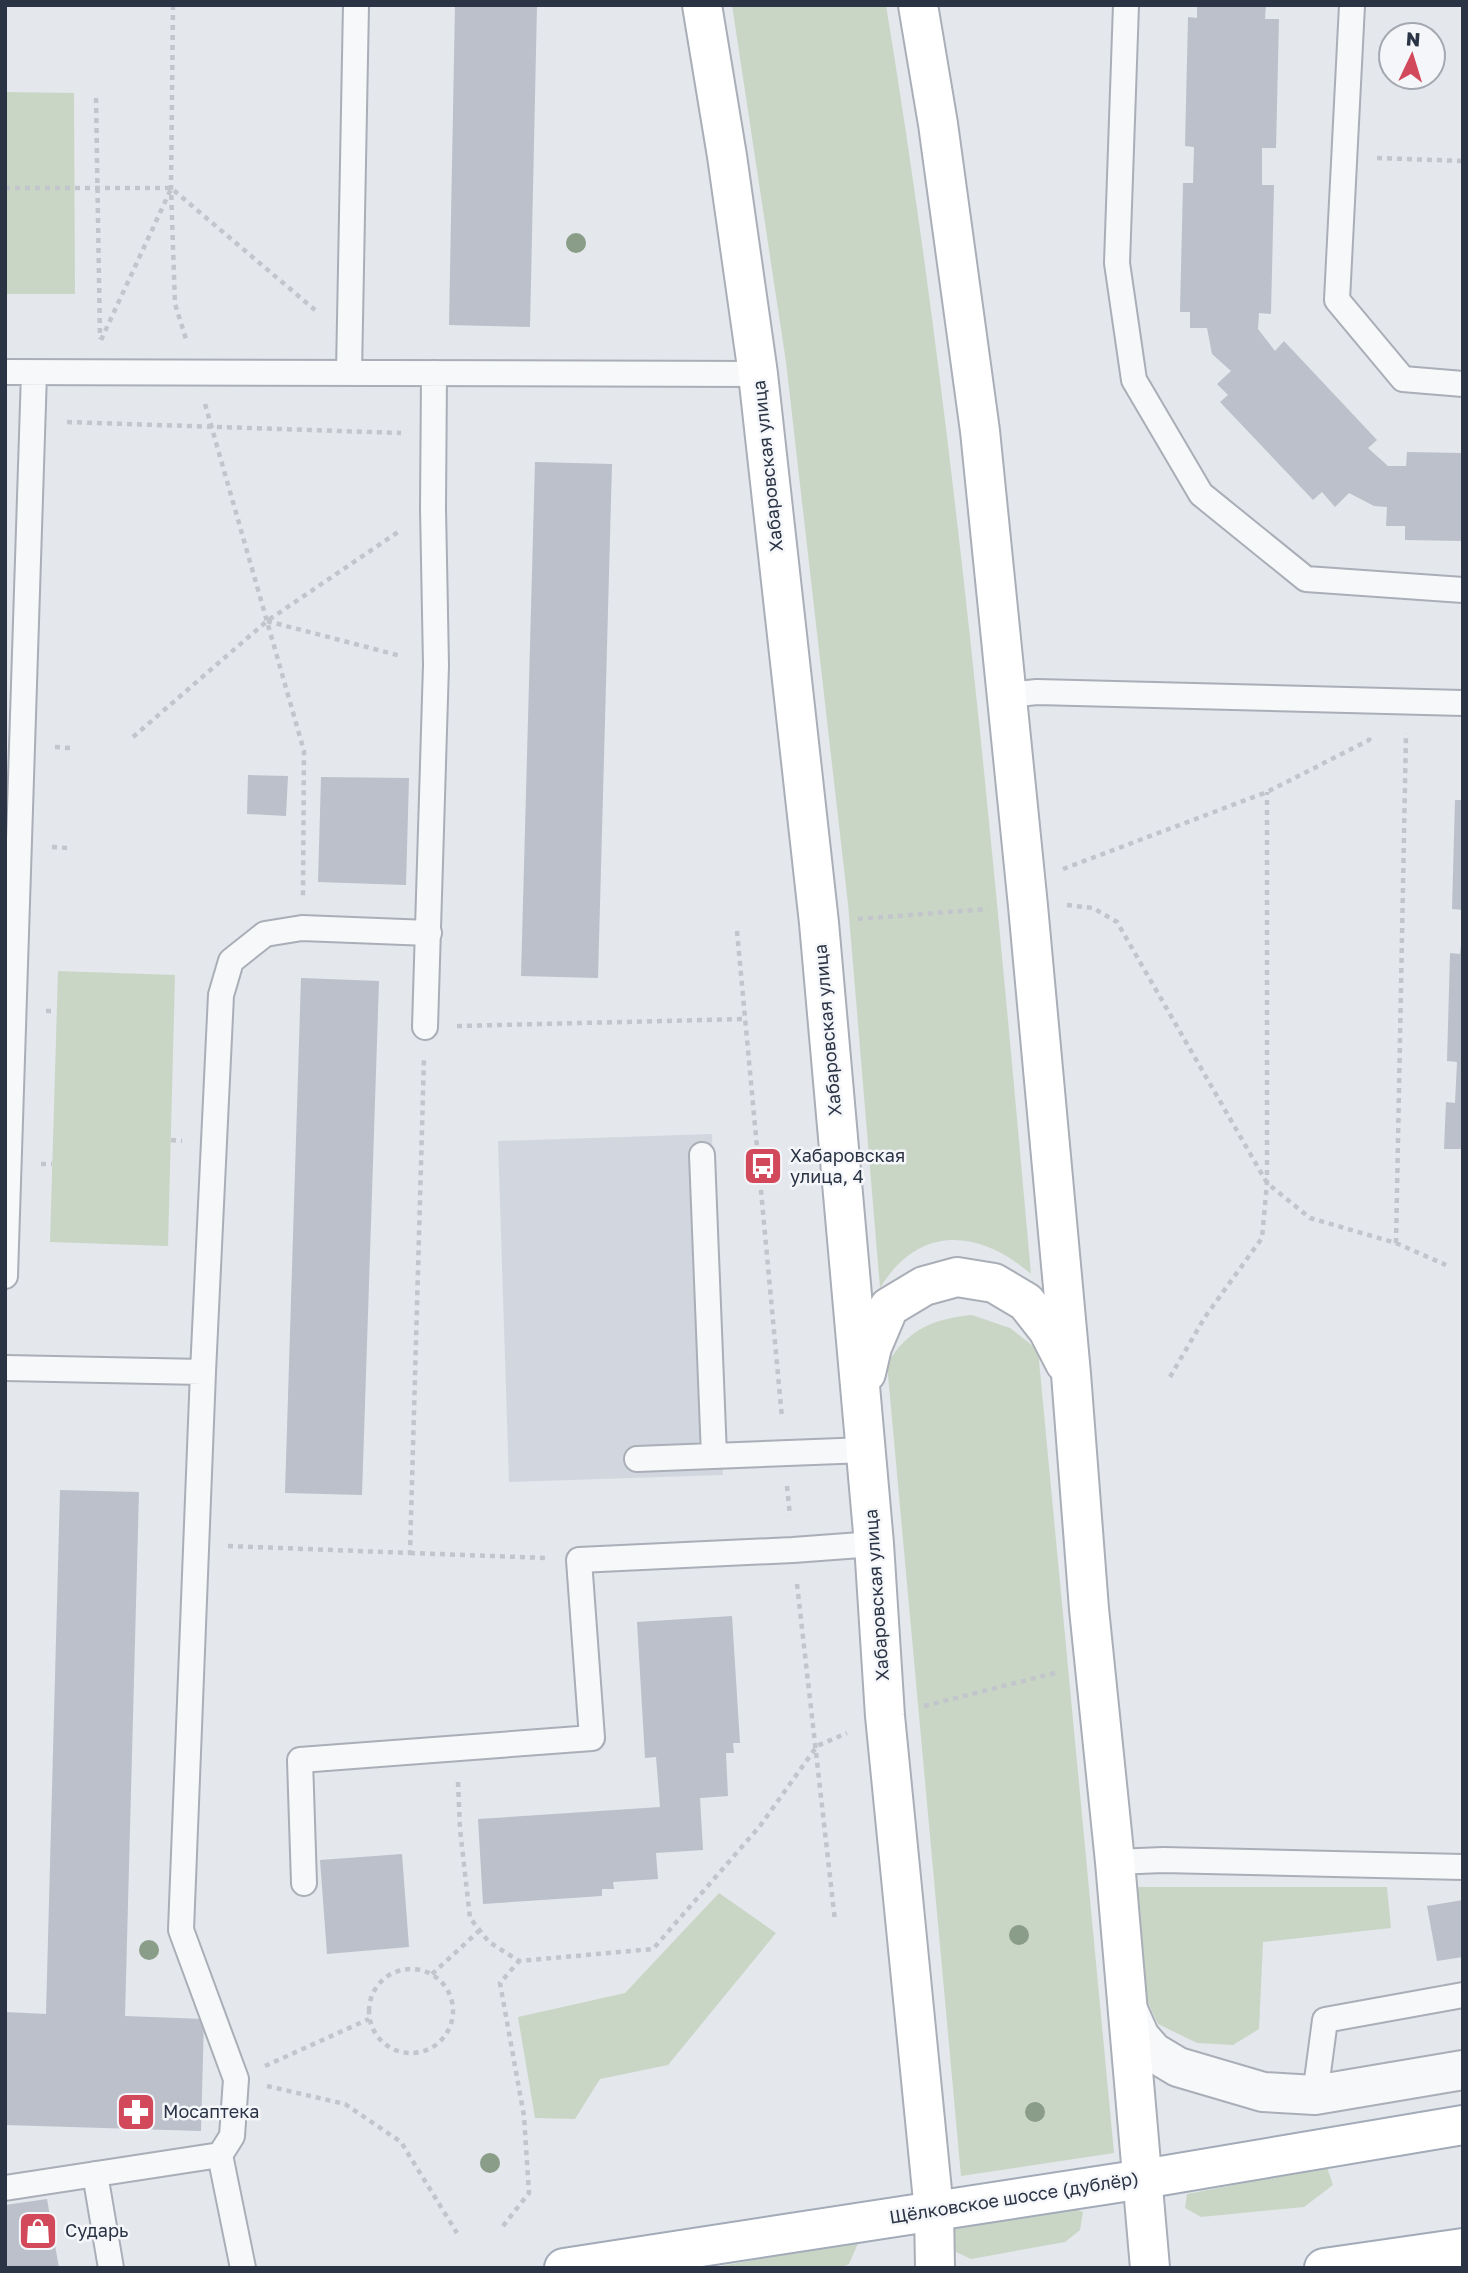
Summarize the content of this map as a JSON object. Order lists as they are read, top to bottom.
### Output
{
  "streets": {
    "main road": ["Хабаровская улица", "Щёлковское шоссе (дублёр)"]
  },
  "crossings": [
    ["Хабаровская улица", "Щёлковское шоссе (дублёр)"]
  ],
  "places": {
    "bus stop": ["Хабаровская улица, 4"],
    "pharmacy": ["Мосаптека"],
    "shop": ["Сударь"]
  },
  "north": "top"
}
